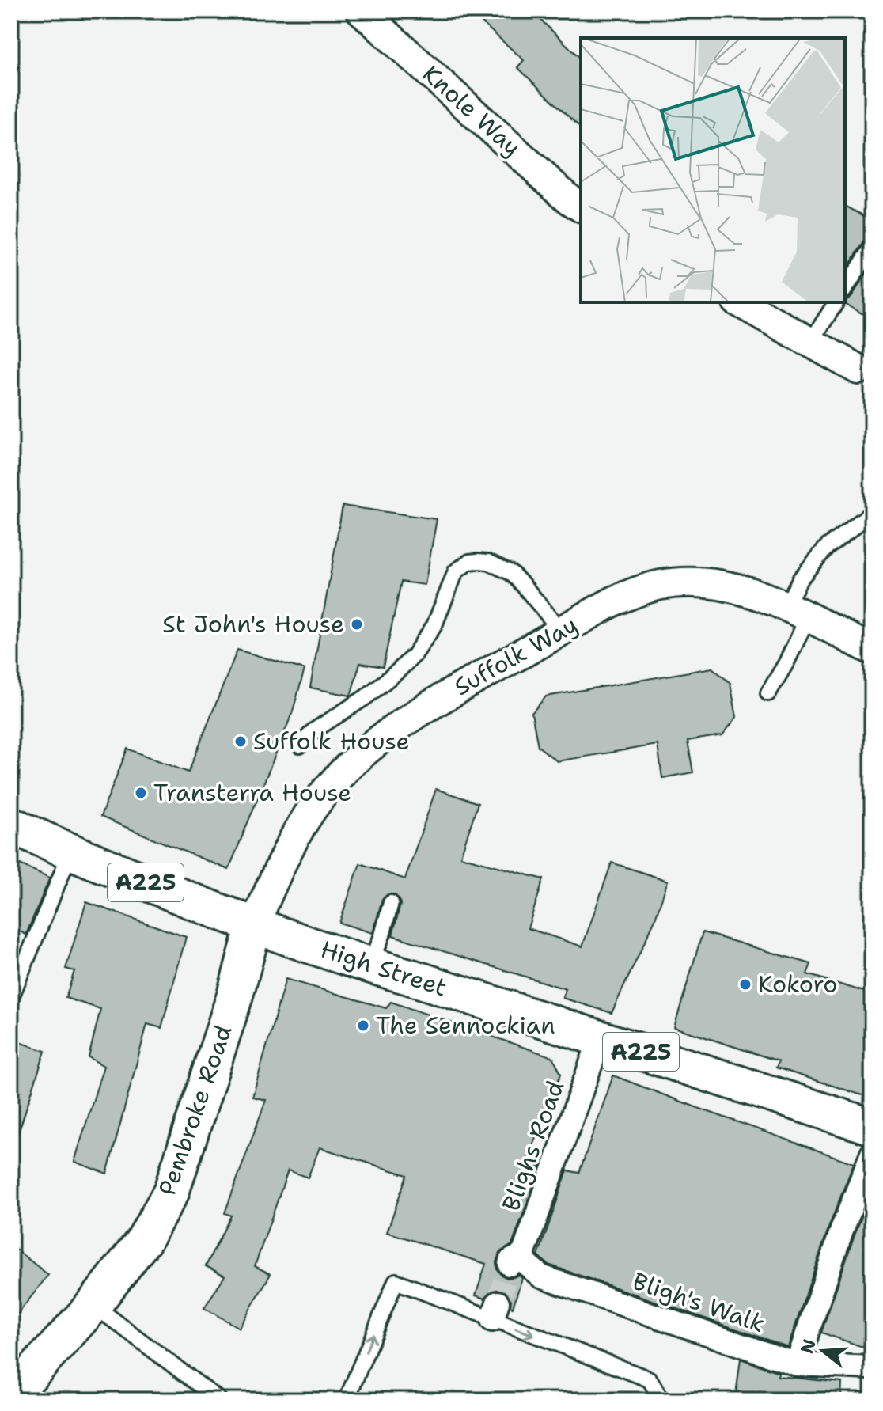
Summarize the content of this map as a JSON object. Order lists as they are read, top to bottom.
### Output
{
  "streets": {
    "main road": ["A225", "High Street", "Pembroke Road"],
    "street": [
      "Knole Way",
      "Suffolk Way",
      "Blighs Road",
      "Bligh's Walk"
    ]
  },
  "crossings": [
    ["Suffolk Way", "High Street"],
    ["Suffolk Way", "Pembroke Road"],
    ["High Street", "Pembroke Road"],
    ["High Street", "Blighs Road"],
    ["Blighs Road", "Bligh's Walk"]
  ],
  "places": [
    "St John's House",
    "Suffolk House",
    "Transterra House",
    "Kokoro",
    "The Sennockian"
  ],
  "north": "left"
}
